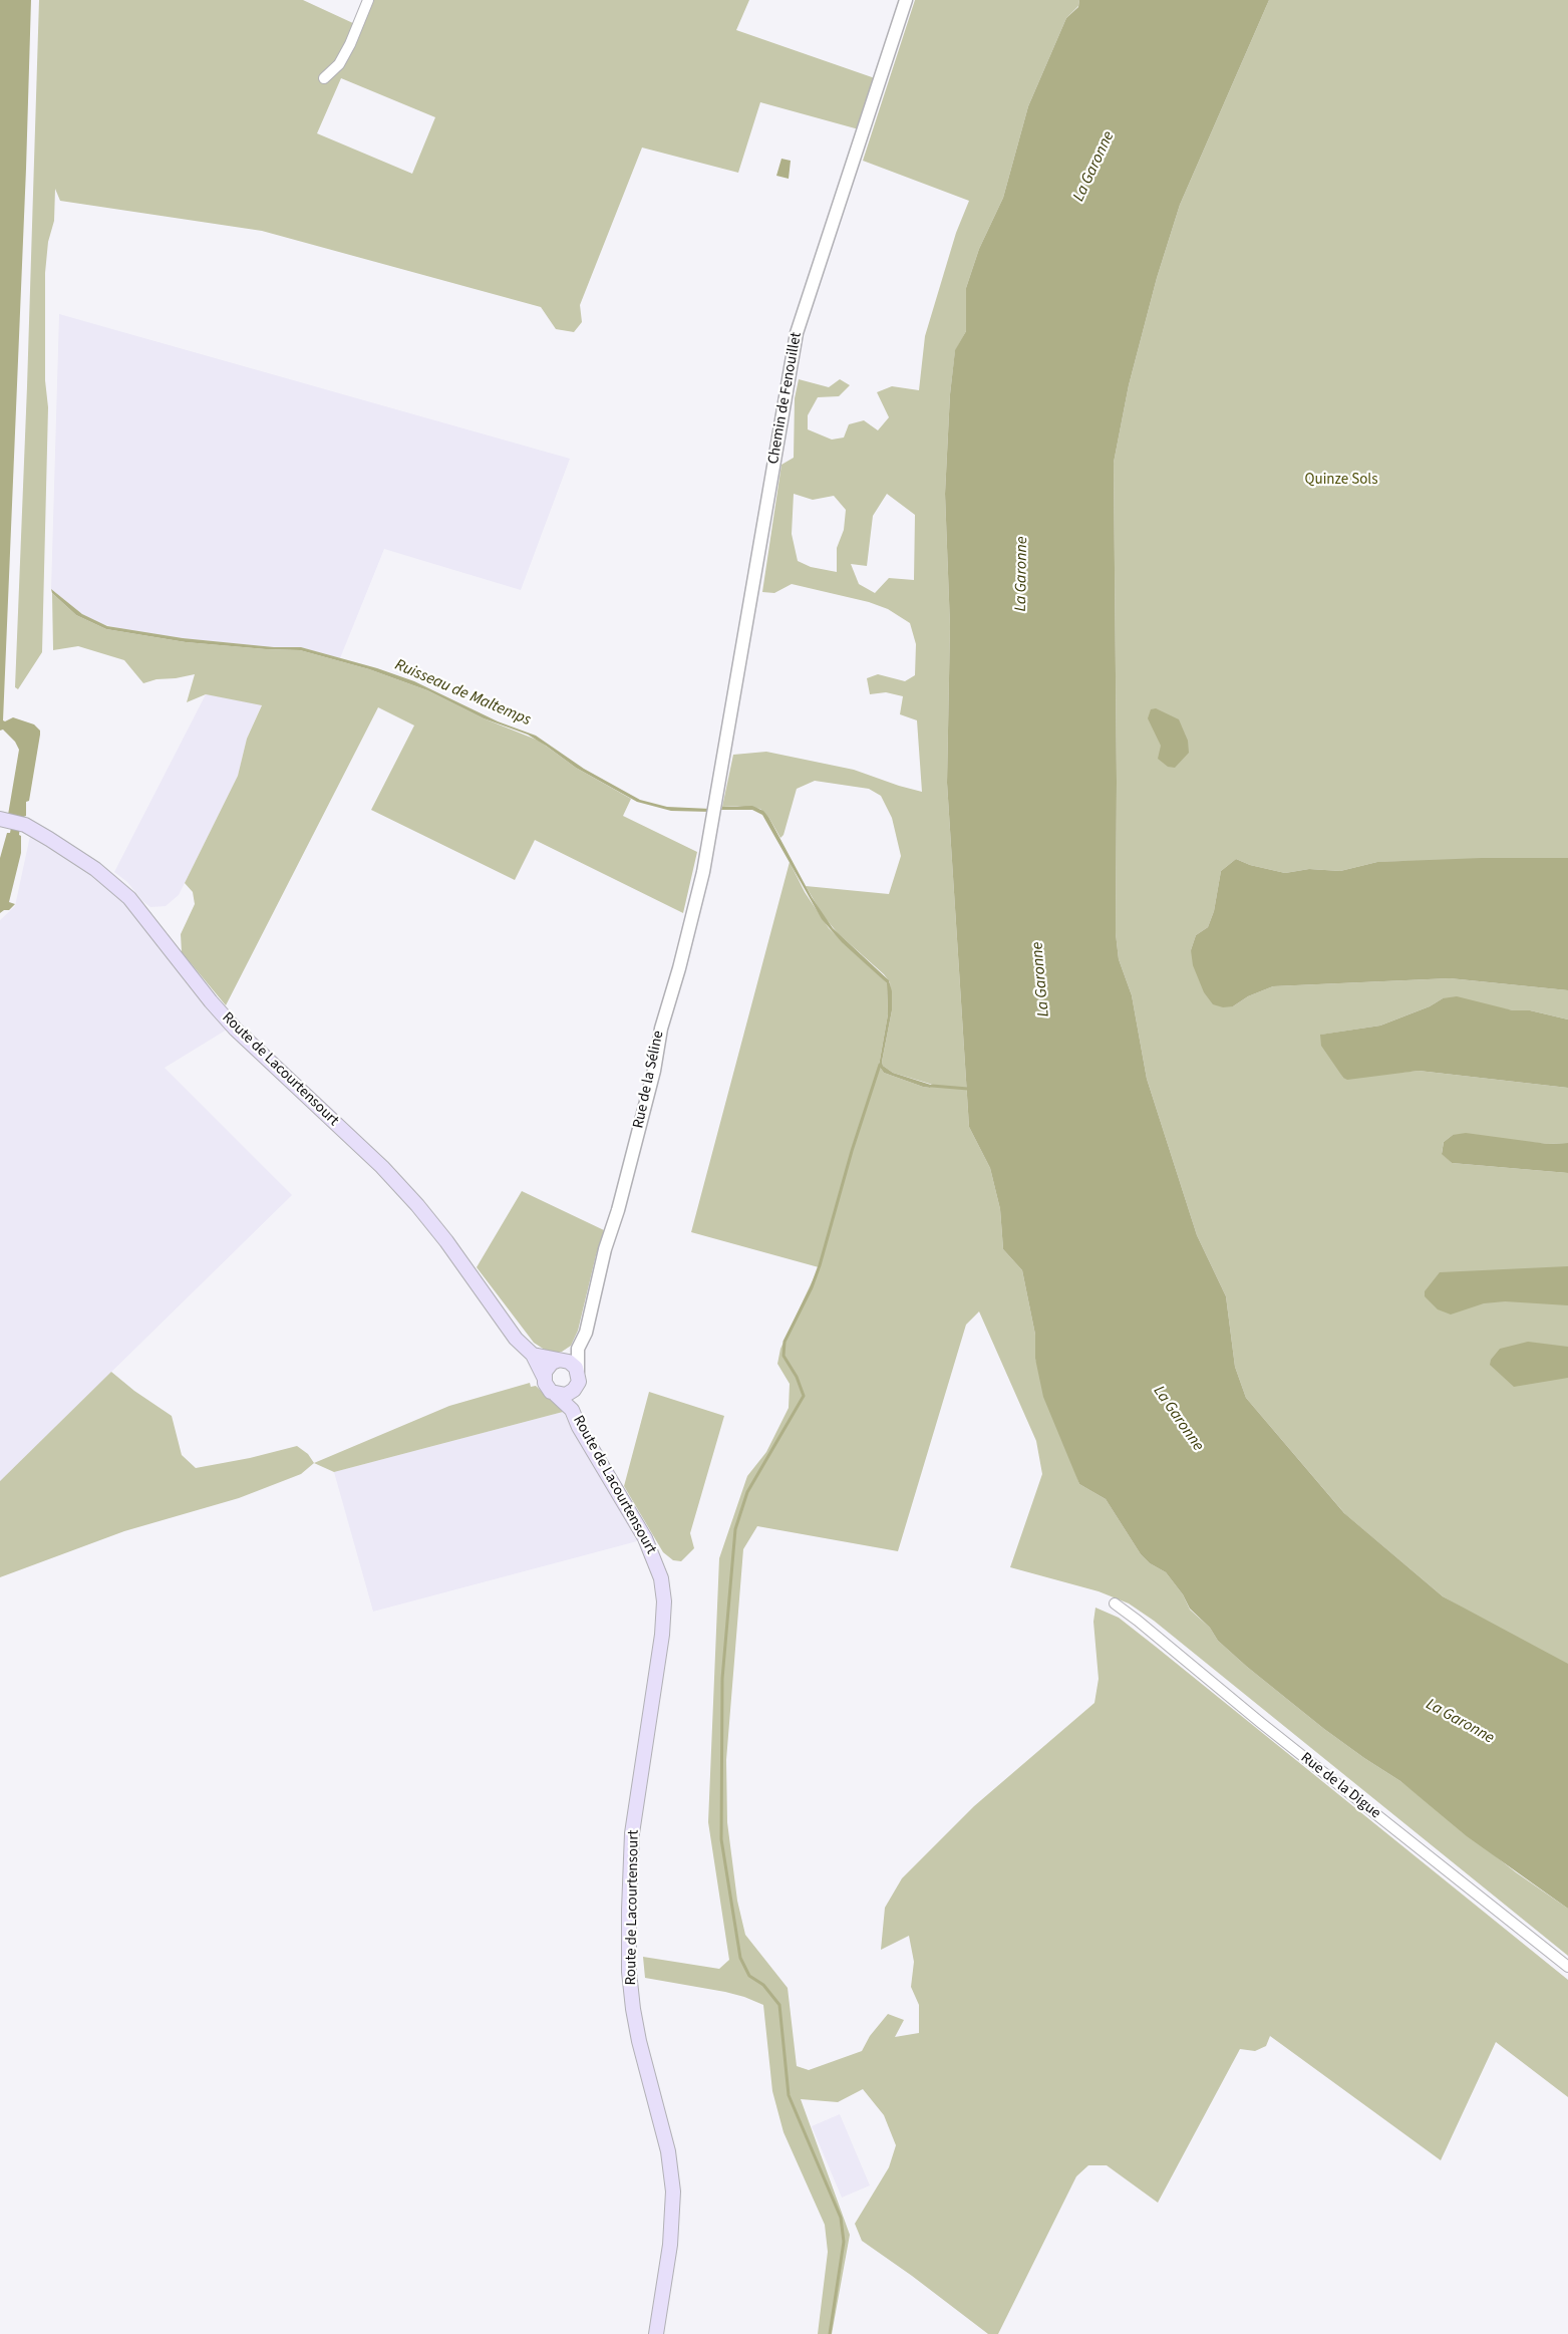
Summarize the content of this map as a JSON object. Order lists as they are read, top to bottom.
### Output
{
  "streets": {
    "main road": ["Route de Lacourtensourt"],
    "street": ["Chemin de Fenouillet", "Rue de la Séline", "Rue de la Digue"]
  },
  "crossings": [
    ["Chemin de Fenouillet", "Rue de la Séline"],
    ["Route de Lacourtensourt", "Rue de la Séline"]
  ],
  "water": ["La Garonne", "Ruisseau de Maltemps"],
  "parks": ["Quinze Sols"]
}
